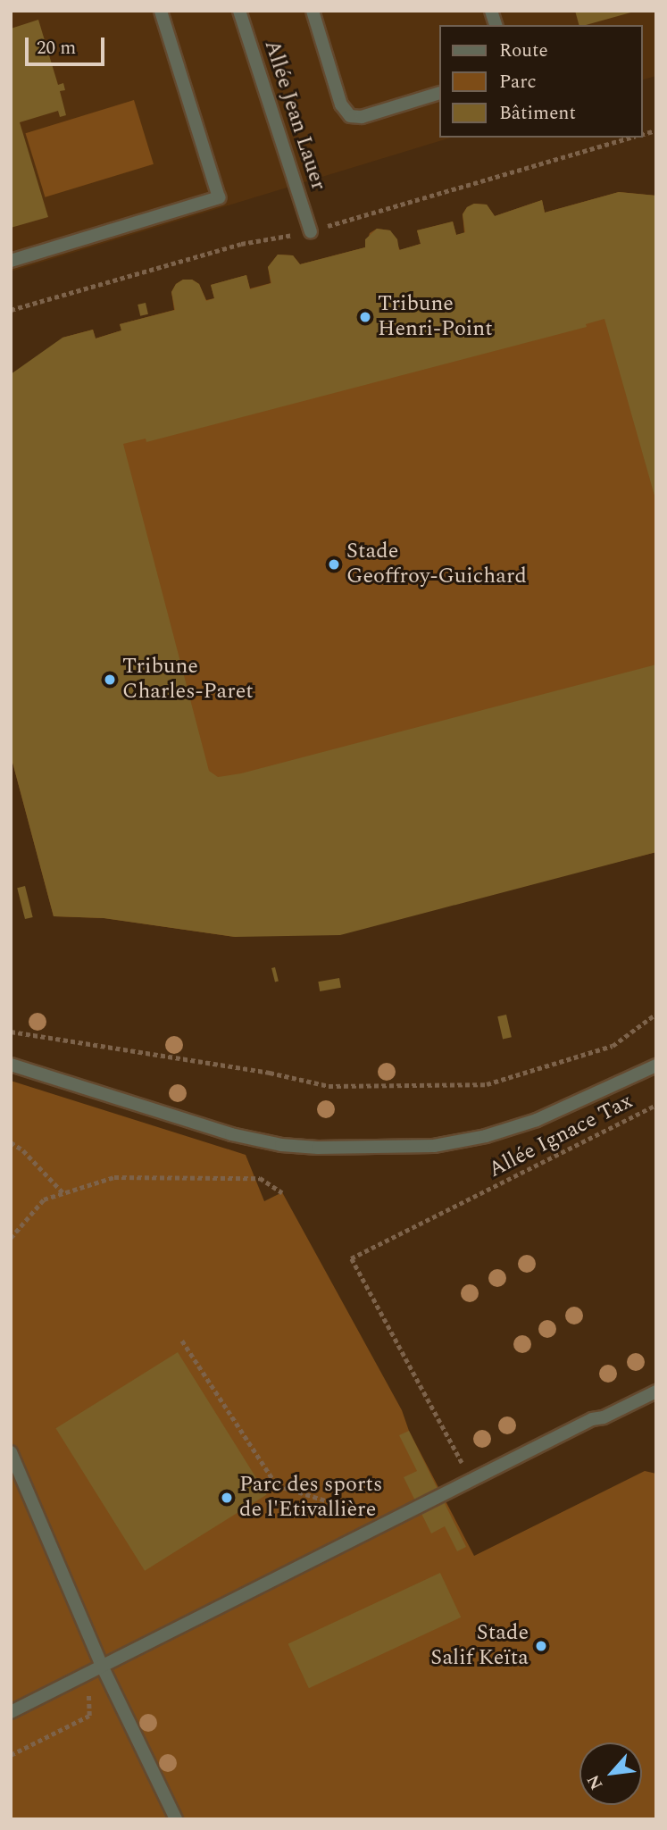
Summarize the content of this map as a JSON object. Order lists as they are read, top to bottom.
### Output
{
  "streets": {
    "street": ["Allée Jean Lauer"],
    "path": ["Allée Ignace Tax"]
  },
  "places": [
    "Tribune Henri-Point",
    "Stade Geoffroy-Guichard",
    "Tribune Charles-Paret",
    "Parc des sports de l'Etivallière",
    "Stade Salif Keïta"
  ],
  "legend": ["Route", "Parc", "Bâtiment"],
  "scale_bar": "20 m",
  "north": "bottom left"
}
